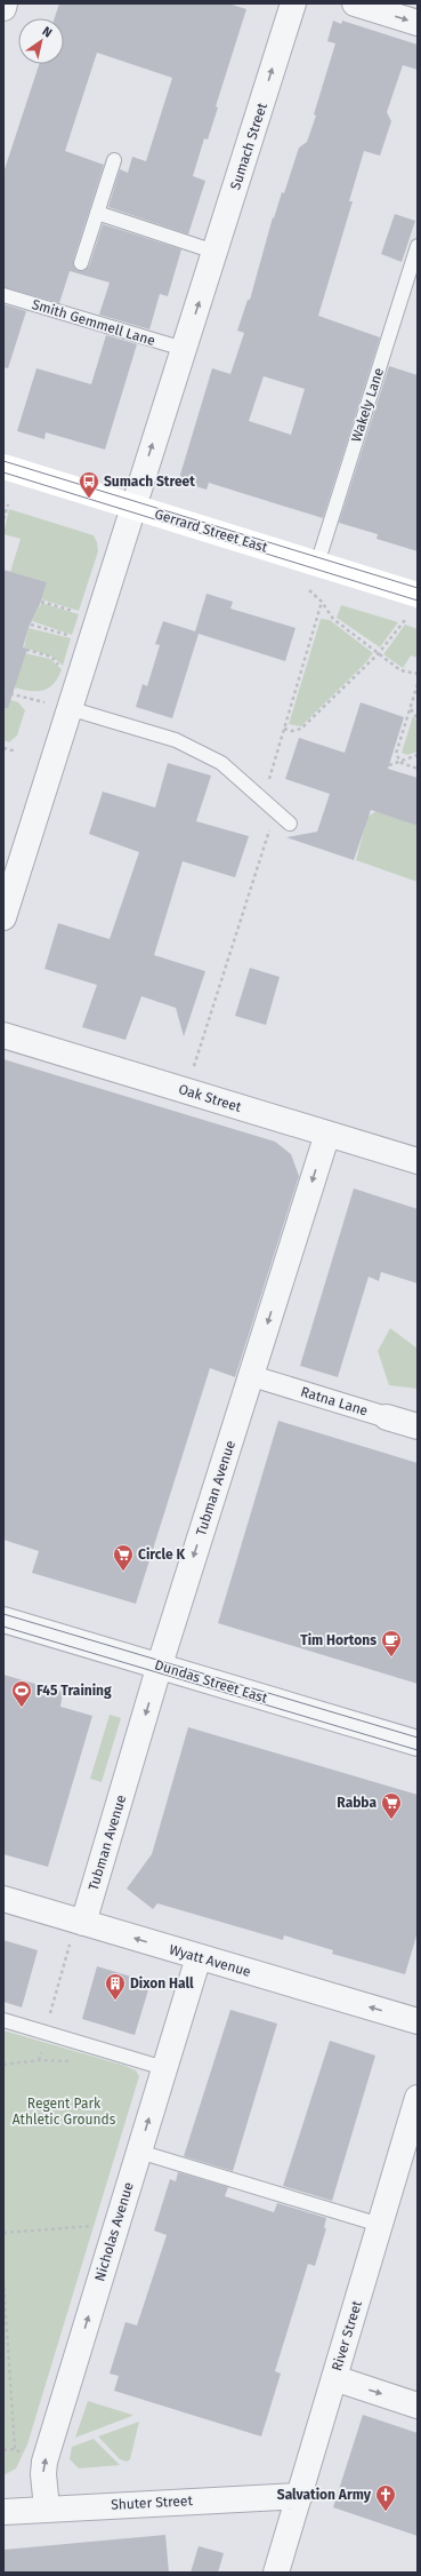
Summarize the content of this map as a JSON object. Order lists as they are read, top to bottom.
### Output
{
  "streets": {
    "main road": ["Gerrard Street East"],
    "street": [
      "Sumach Street",
      "Oak Street",
      "Ratna Lane",
      "Tubman Avenue",
      "Dundas Street East",
      "Wyatt Avenue",
      "Nicholas Avenue",
      "River Street",
      "Shuter Street"
    ],
    "lane": ["Smith Gemmell Lane", "Wakely Lane"]
  },
  "crossings": [
    ["Sumach Street", "Smith Gemmell Lane"],
    ["Sumach Street", "Gerrard Street East"],
    ["Wakely Lane", "Gerrard Street East"],
    ["Oak Street", "Tubman Avenue"],
    ["Ratna Lane", "Tubman Avenue"],
    ["Tubman Avenue", "Dundas Street East"],
    ["Tubman Avenue", "Wyatt Avenue"],
    ["Wyatt Avenue", "Nicholas Avenue"],
    ["Nicholas Avenue", "Shuter Street"],
    ["River Street", "Shuter Street"]
  ],
  "one_way": [
    "Sumach Street",
    "Tubman Avenue",
    "Wyatt Avenue",
    "Nicholas Avenue"
  ],
  "parks": ["Regent Park Athletic Grounds"],
  "places": {
    "bus stop": ["Sumach Street"],
    "supermarket": ["Circle K", "Rabba"],
    "cafe": ["Tim Hortons"],
    "sports": ["F45 Training"],
    "building": ["Dixon Hall"],
    "church": ["Salvation Army"]
  },
  "north": "top right"
}
